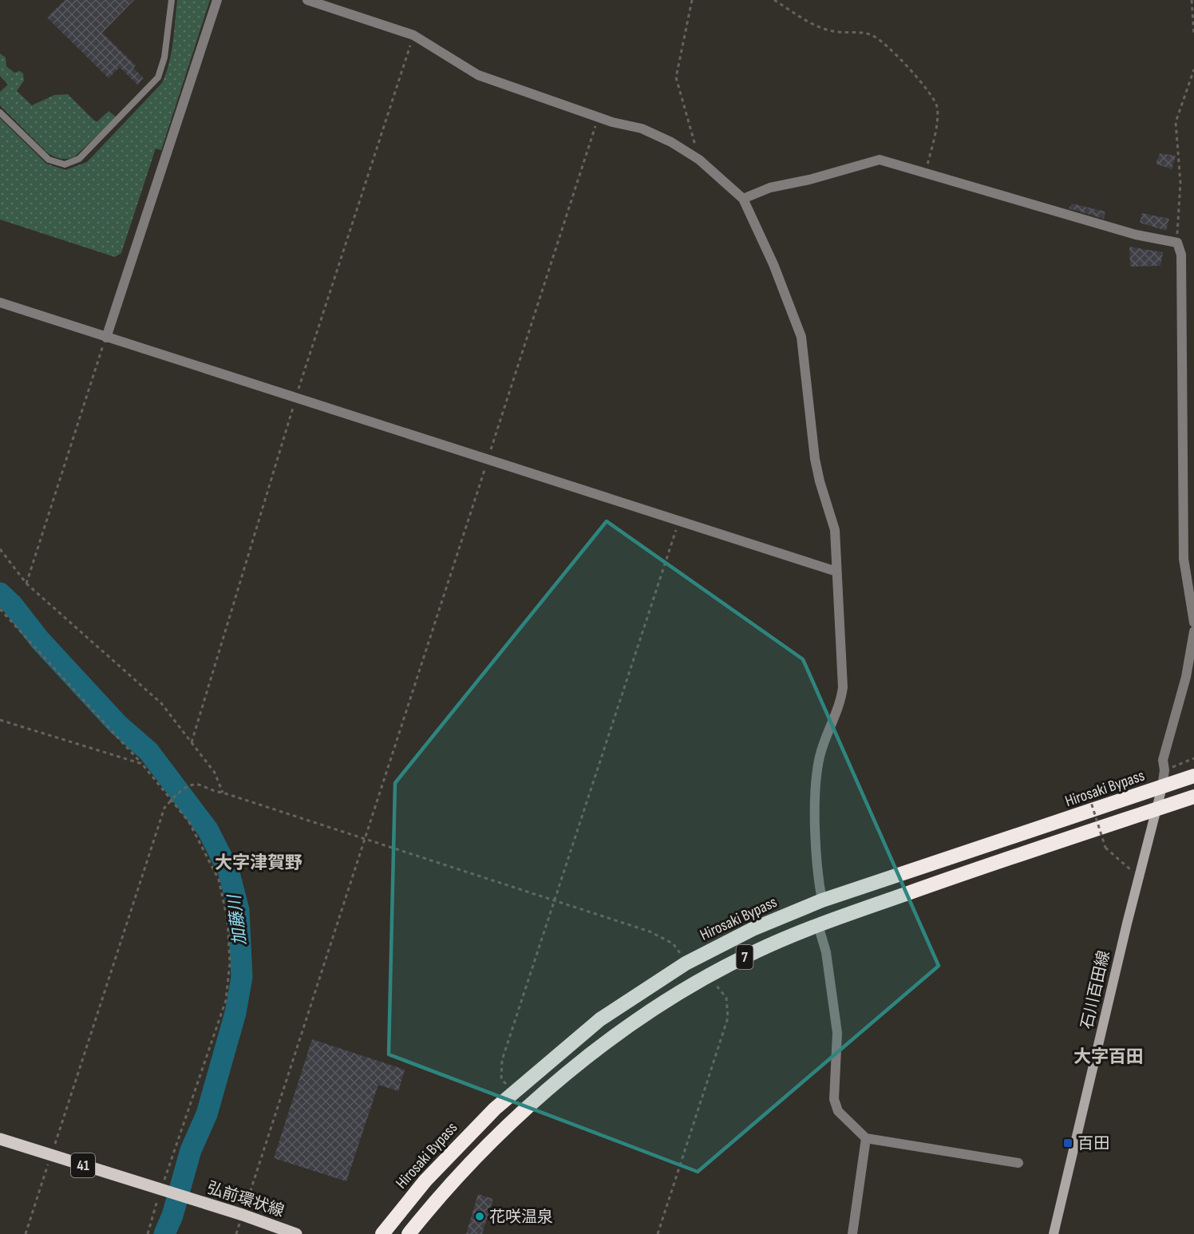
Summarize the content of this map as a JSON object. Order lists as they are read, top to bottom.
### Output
{
  "streets": {
    "highway": ["Hirosaki Bypass", "7"],
    "main road": ["石川百田線", "41", "弘前環状線"]
  },
  "crossings": [
    ["Hirosaki Bypass", "石川百田線"],
    ["7", "石川百田線"],
    ["41", "弘前環状線"]
  ],
  "districts": ["大字津賀野", "大字百田"],
  "water": ["加藤川"],
  "places": {
    "transit": ["百田"],
    "other": ["花咲温泉"]
  }
}
